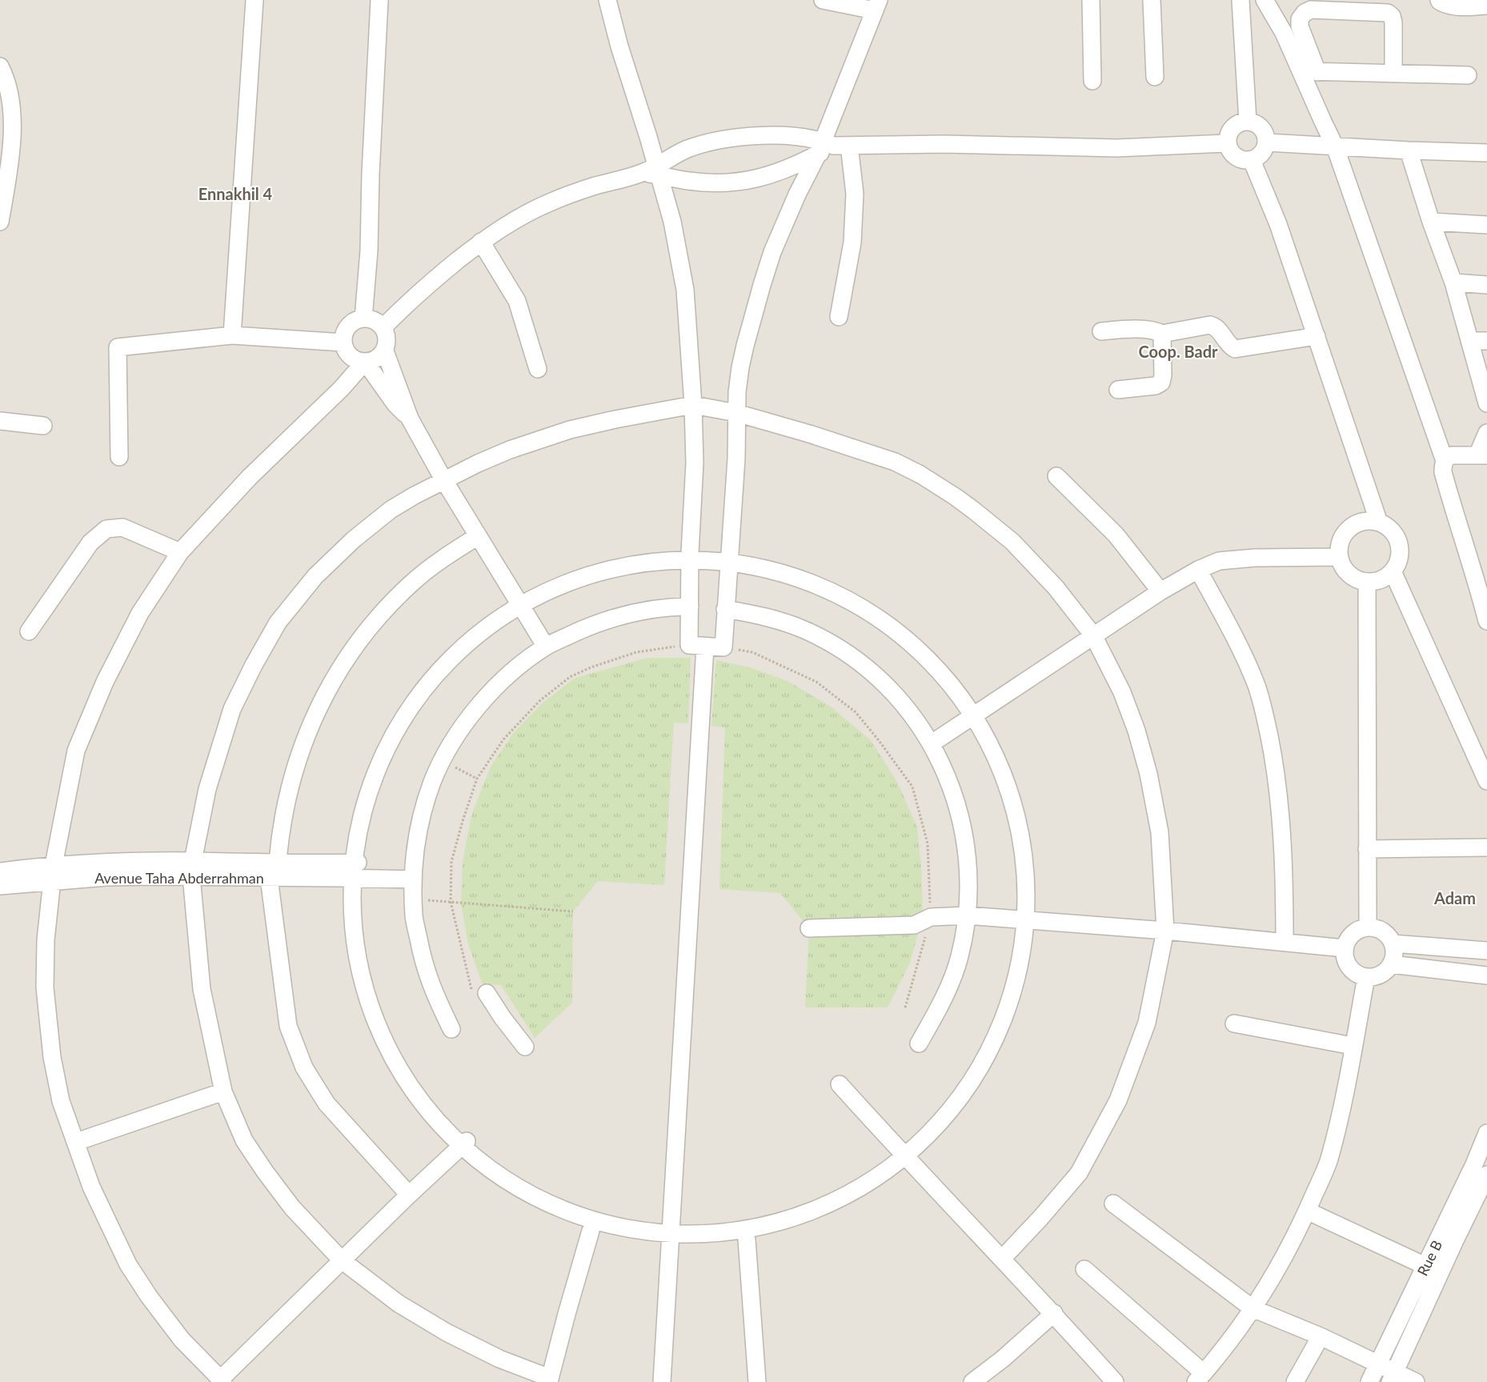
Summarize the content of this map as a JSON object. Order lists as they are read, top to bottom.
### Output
{
  "streets": {
    "street": ["Avenue Taha Abderrahman", "Rue B"]
  },
  "districts": ["Ennakhil 4", "Coop. Badr", "Adam"]
}
